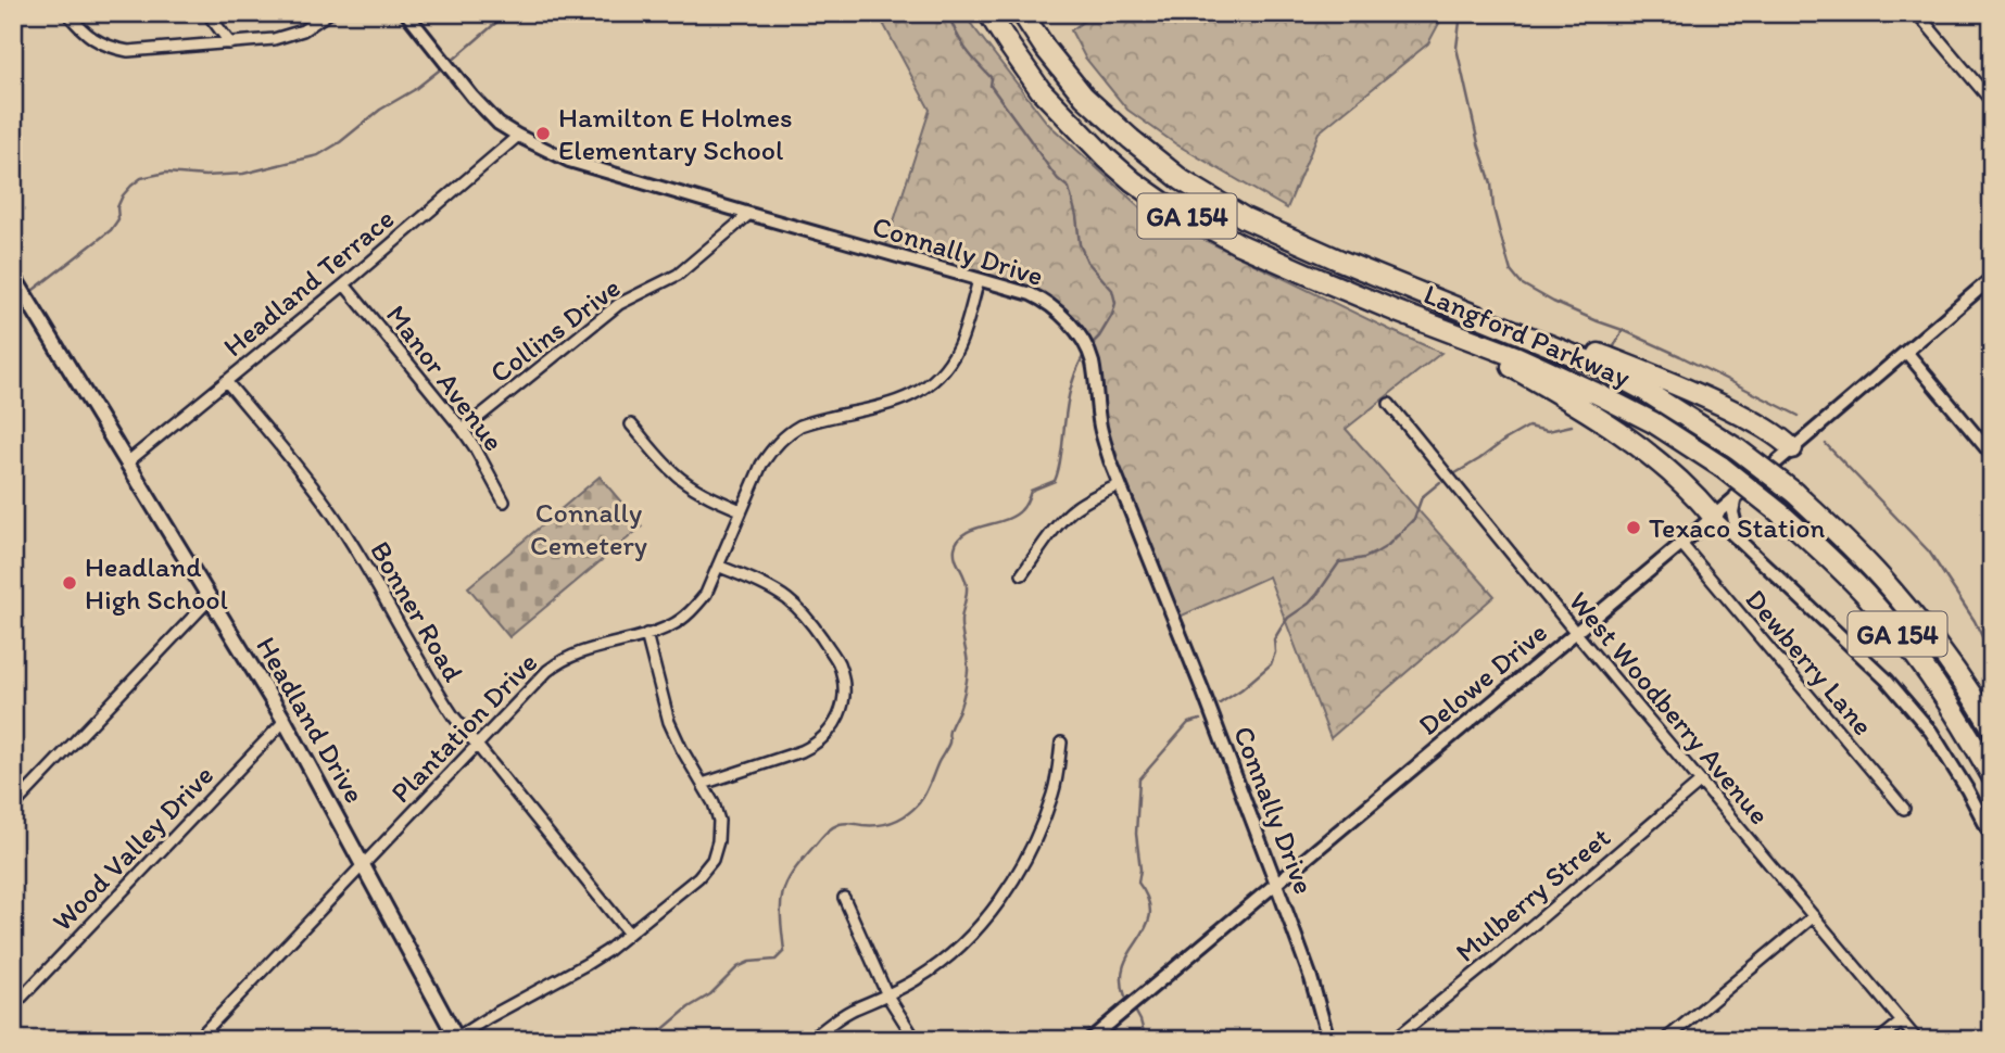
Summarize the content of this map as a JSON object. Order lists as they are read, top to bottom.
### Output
{
  "streets": {
    "highway": ["GA 154", "Langford Parkway"],
    "main road": ["Headland Drive"],
    "street": [
      "Connally Drive",
      "Headland Terrace",
      "Collins Drive",
      "Manor Avenue",
      "Bonner Road",
      "Dewberry Lane",
      "Delowe Drive",
      "West Woodberry Avenue",
      "Plantation Drive",
      "Wood Valley Drive",
      "Mulberry Street"
    ]
  },
  "crossings": [
    ["Connally Drive", "Headland Terrace"],
    ["Connally Drive", "Collins Drive"],
    ["Connally Drive", "Delowe Drive"],
    ["Connally Drive", "Plantation Drive"],
    ["Headland Terrace", "Manor Avenue"],
    ["Headland Terrace", "Bonner Road"],
    ["Headland Terrace", "Headland Drive"],
    ["Collins Drive", "Manor Avenue"],
    ["Bonner Road", "Plantation Drive"],
    ["Dewberry Lane", "Delowe Drive"],
    ["Delowe Drive", "West Woodberry Avenue"],
    ["West Woodberry Avenue", "Mulberry Street"],
    ["Headland Drive", "Plantation Drive"],
    ["Headland Drive", "Wood Valley Drive"]
  ],
  "parks": ["Connally Cemetery"],
  "places": ["Hamilton E Holmes Elementary School", "Texaco Station", "Headland High School"]
}
